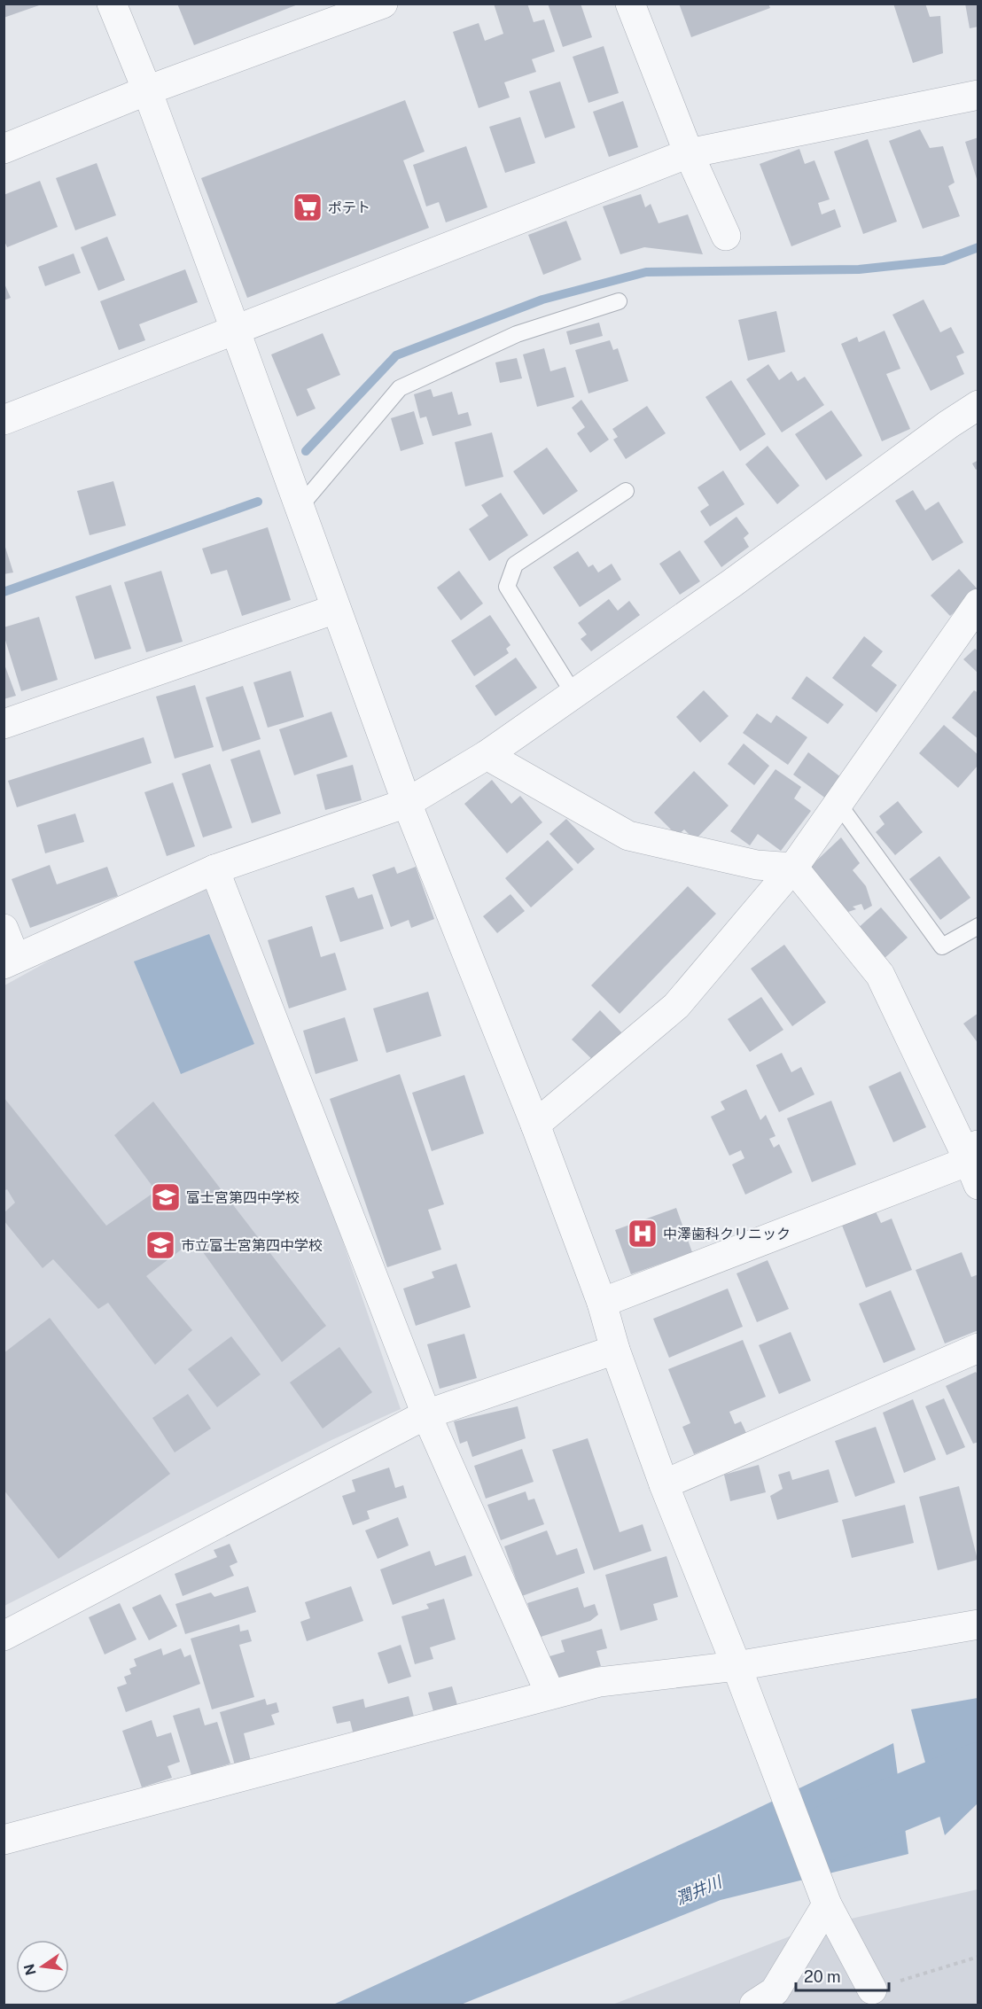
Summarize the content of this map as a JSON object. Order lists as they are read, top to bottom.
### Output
{
  "water": ["潤井川"],
  "places": {
    "supermarket": ["ポテト"],
    "school or university": ["富士宮第四中学校", "市立富士宮第四中学校"],
    "hospital": ["中澤歯科クリニック"]
  },
  "scale_bar": "20 m",
  "north": "left"
}
